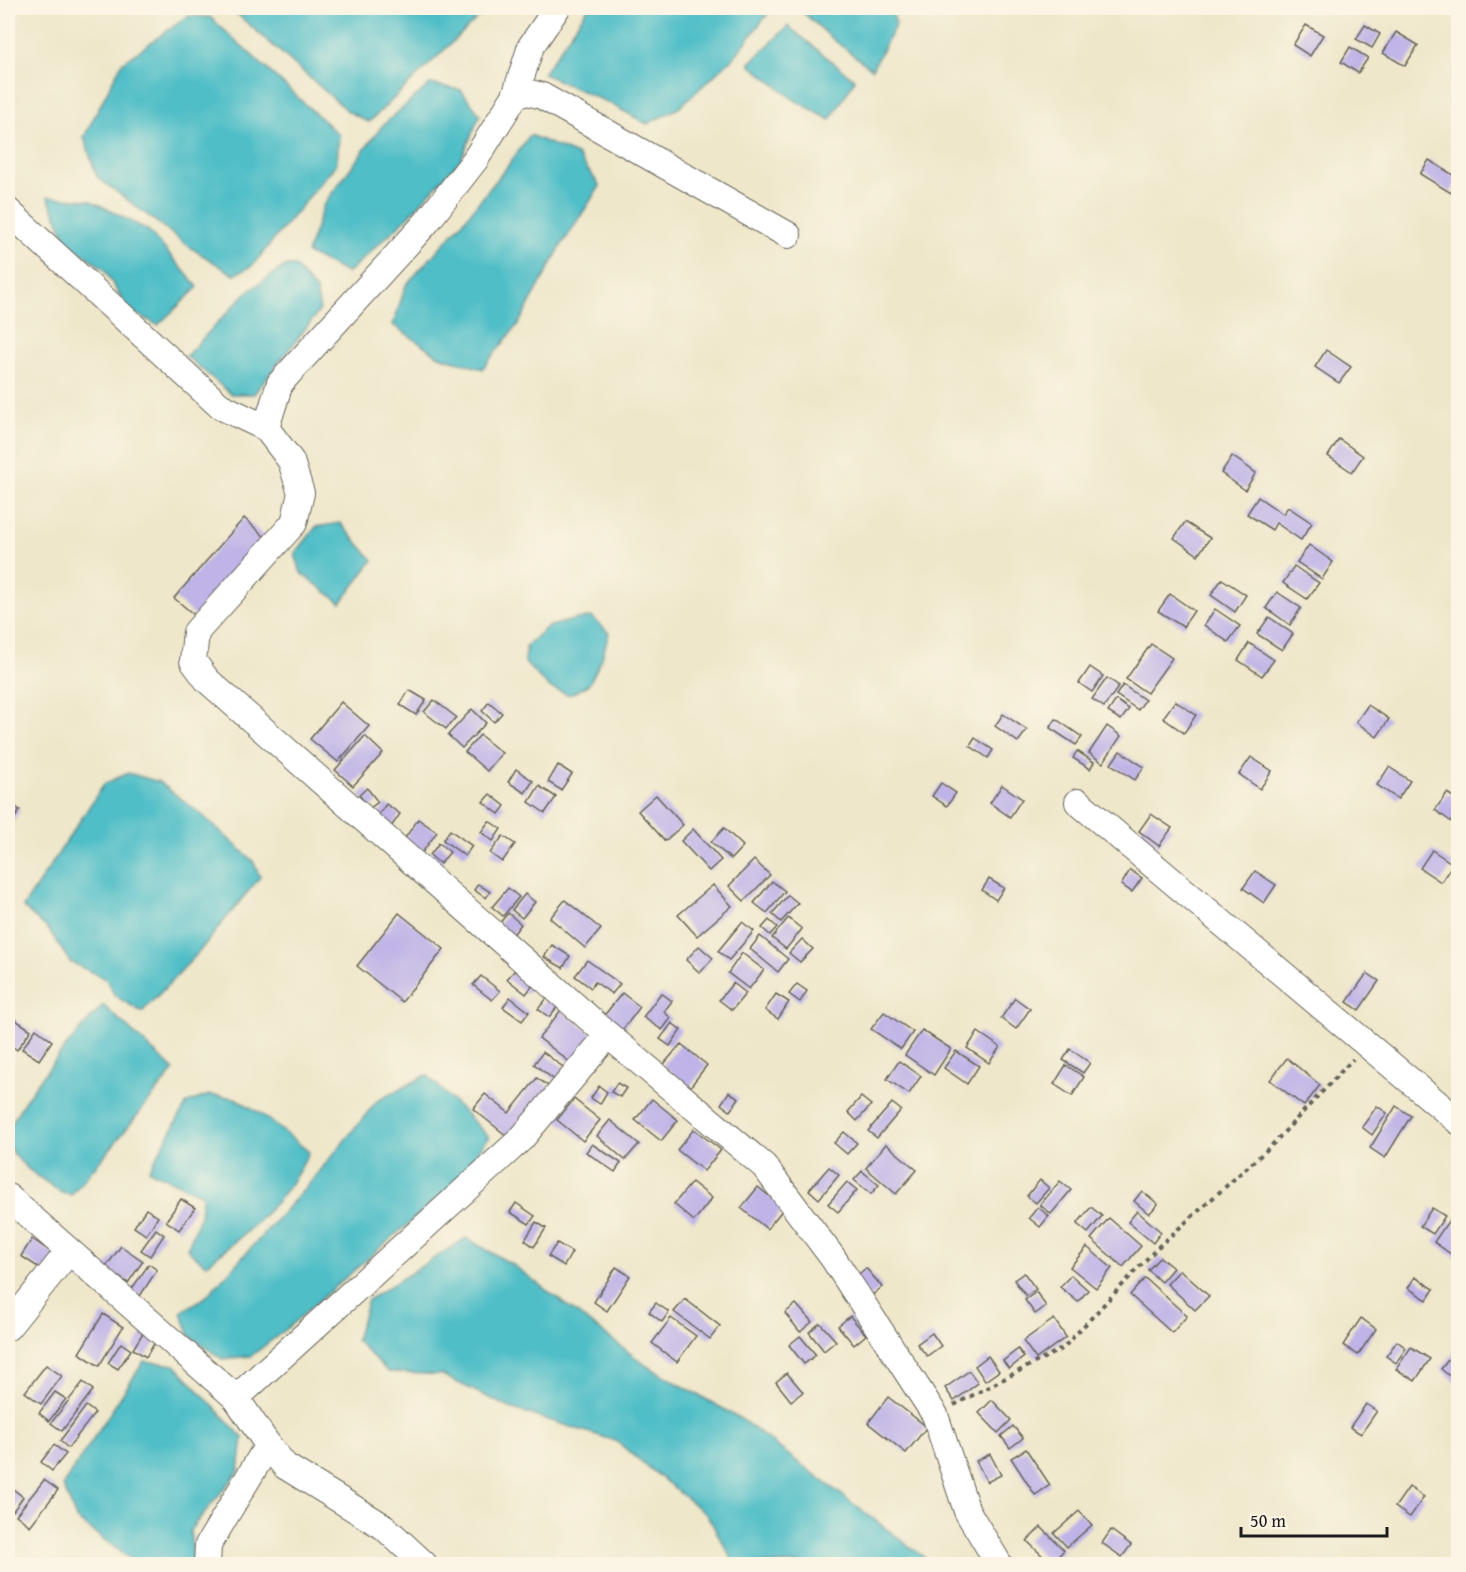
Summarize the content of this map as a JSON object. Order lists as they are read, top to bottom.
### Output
{
  "scale_bar": "50 m"
}
